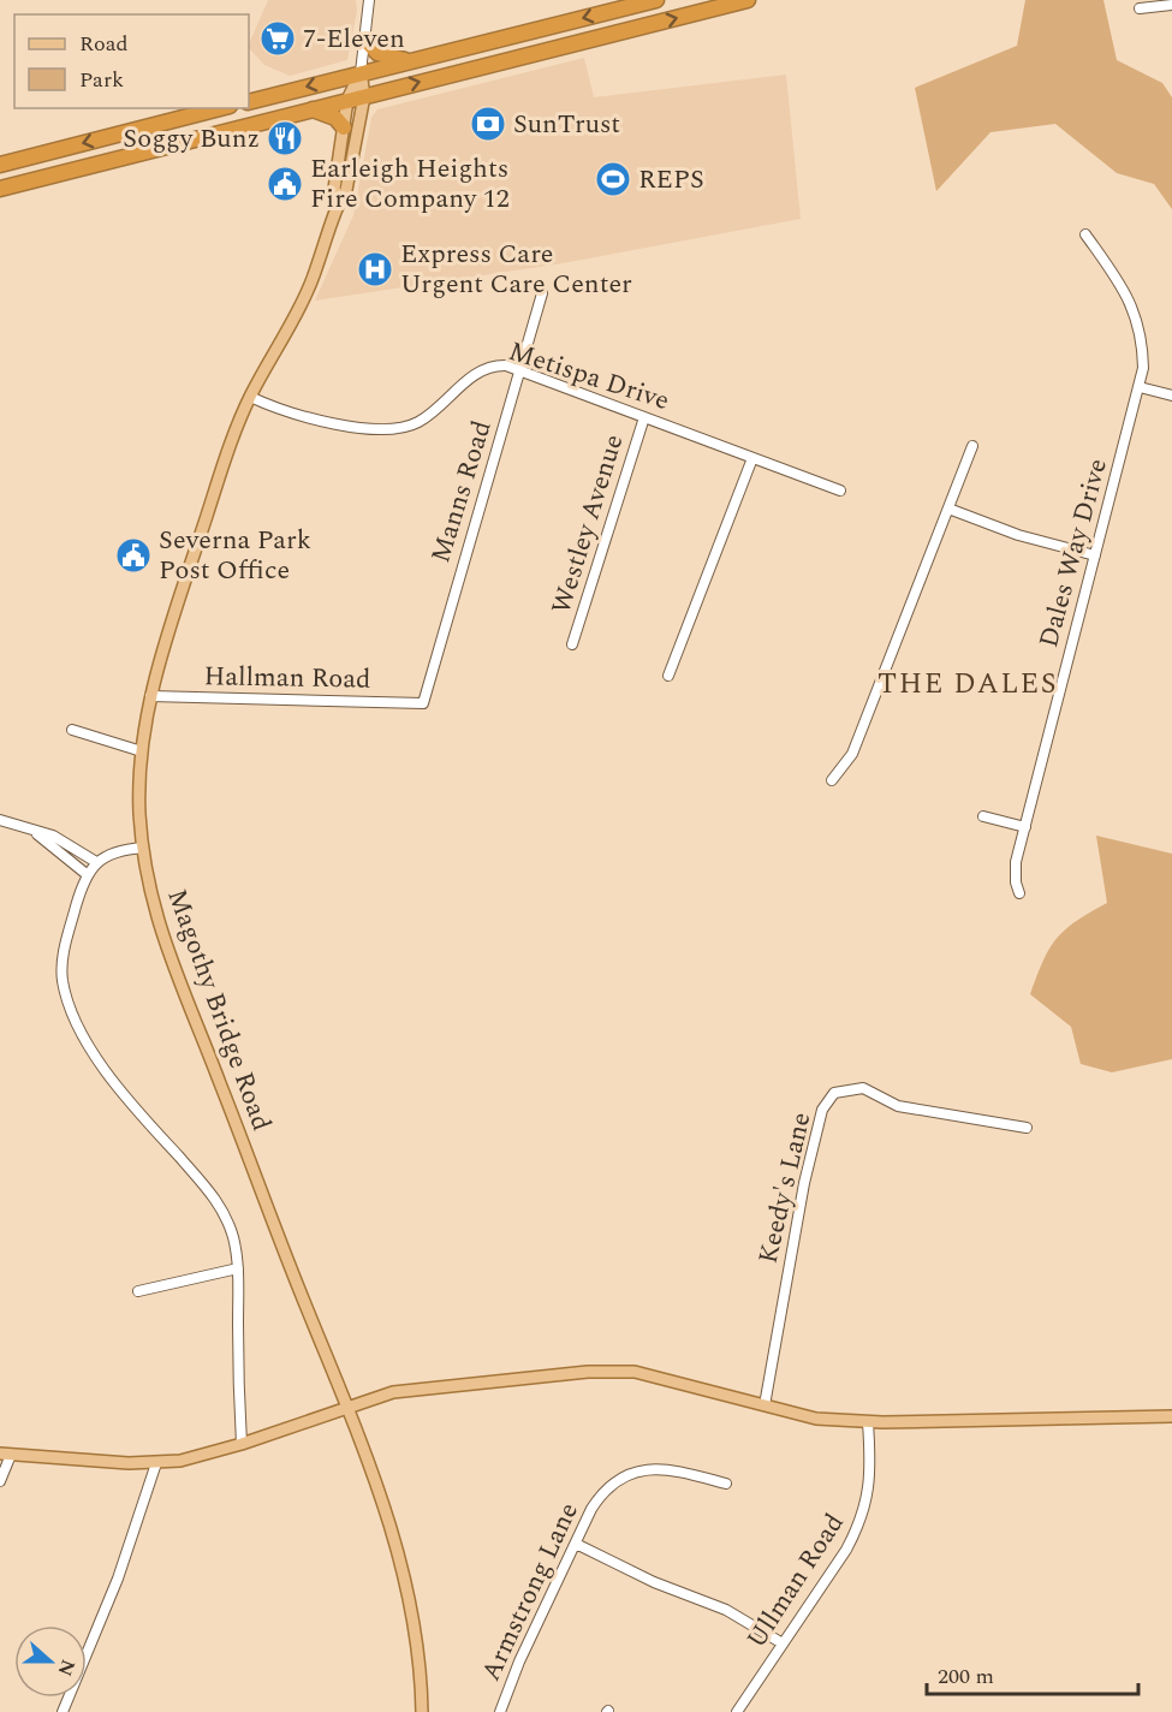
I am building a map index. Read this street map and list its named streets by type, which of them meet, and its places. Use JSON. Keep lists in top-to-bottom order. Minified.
{"streets":{"main road":["Magothy Bridge Road"],"street":["Metispa Drive","Manns Road","Westley Avenue","Dales Way Drive","Hallman Road","Keedy's Lane","Ullman Road","Armstrong Lane"]},"crossings":[["Metispa Drive","Manns Road"],["Metispa Drive","Westley Avenue"],["Metispa Drive","Magothy Bridge Road"],["Manns Road","Hallman Road"],["Hallman Road","Magothy Bridge Road"]],"districts":["THE DALES"],"places":{"supermarket":["7-Eleven"],"bank":["SunTrust"],"restaurant":["Soggy Bunz"],"sports":["REPS"],"public building":["Earleigh Heights Fire Company 12","Severna Park Post Office"],"hospital":["Express Care Urgent Care Center"]},"legend":["Road","Park"],"scale_bar":"200 m","north":"right"}
